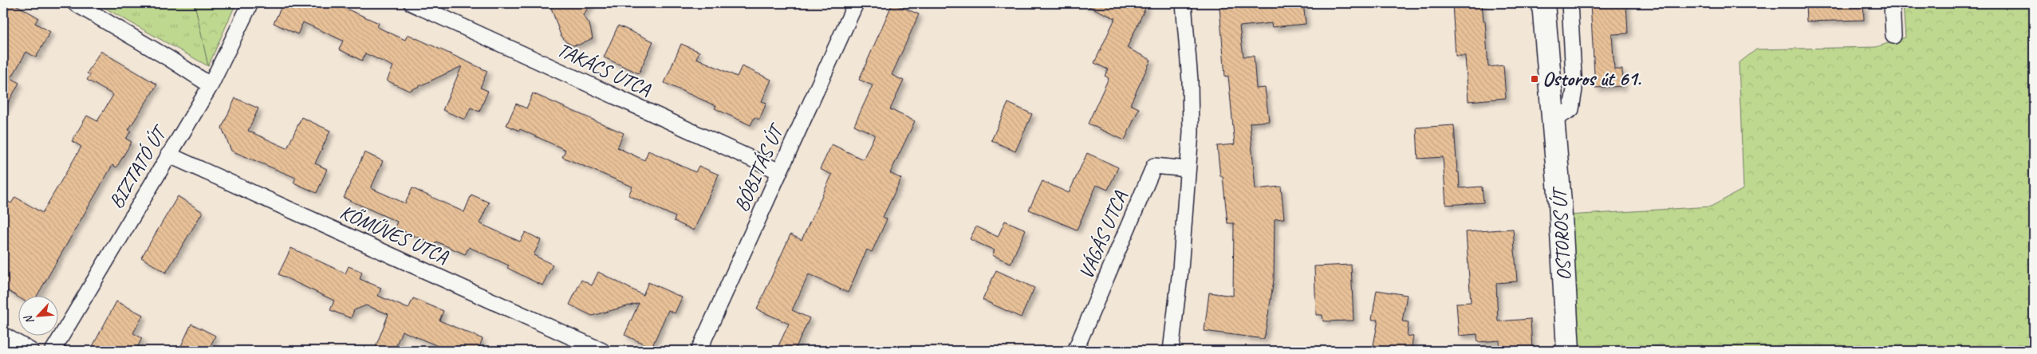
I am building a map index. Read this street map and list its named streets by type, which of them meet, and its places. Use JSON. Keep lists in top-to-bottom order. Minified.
{"streets":{"main road":["OSTOROS ÚT"],"street":["TAKÁCS UTCA","BIZTATÓ ÚT","BÓBITÁS ÚT","KŐMŰVES UTCA","VÁGÁS UTCA"]},"crossings":[["TAKÁCS UTCA","BÓBITÁS ÚT"],["BIZTATÓ ÚT","KŐMŰVES UTCA"]],"places":{"transit":["Ostoros út 61."]},"north":"bottom left"}
